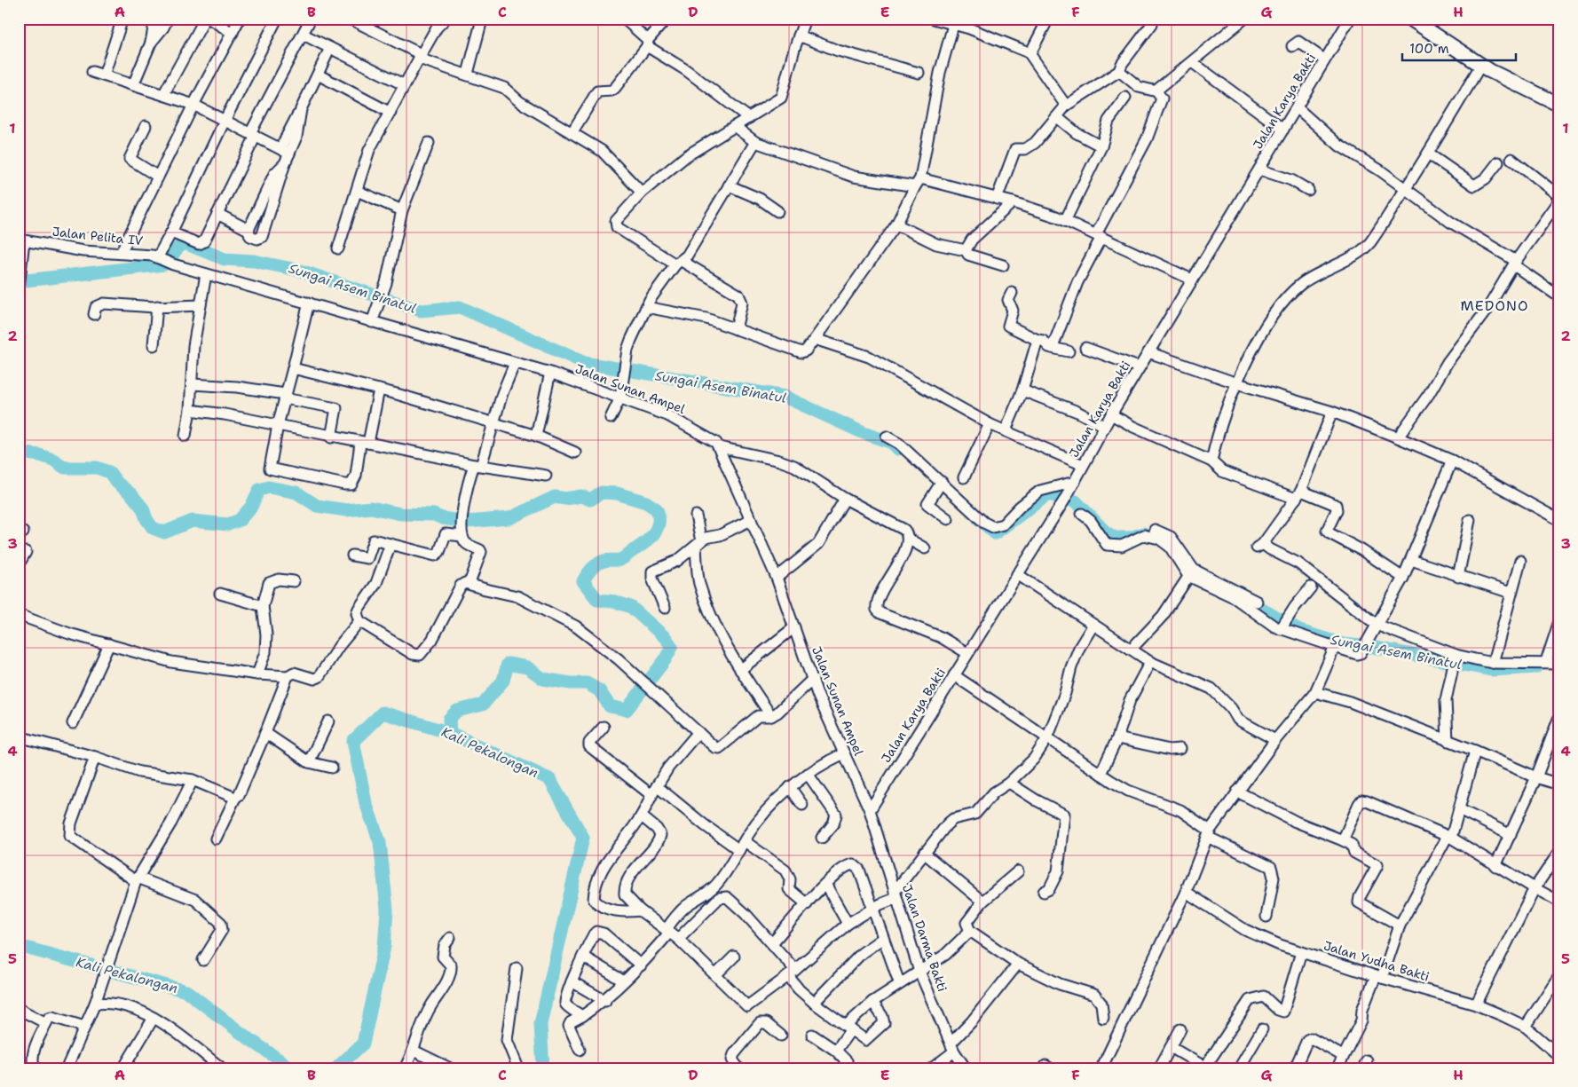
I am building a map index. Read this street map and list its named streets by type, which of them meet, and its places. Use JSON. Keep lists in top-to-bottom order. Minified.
{"streets":{"street":["Jalan Karya Bakti","Jalan Pelita IV","Jalan Sunan Ampel","Jalan Darma Bakti","Jalan Yudha Bakti"]},"crossings":[["Jalan Karya Bakti","Jalan Sunan Ampel"],["Jalan Karya Bakti","Jalan Darma Bakti"],["Jalan Pelita IV","Jalan Sunan Ampel"],["Jalan Sunan Ampel","Jalan Darma Bakti"]],"districts":["MEDONO"],"water":["Sungai Asem Binatul","Kali Pekalongan"],"scale_bar":"100 m","grid":{"columns":["A","B","C","D","E","F","G","H"],"rows":["1","2","3","4","5"]}}
